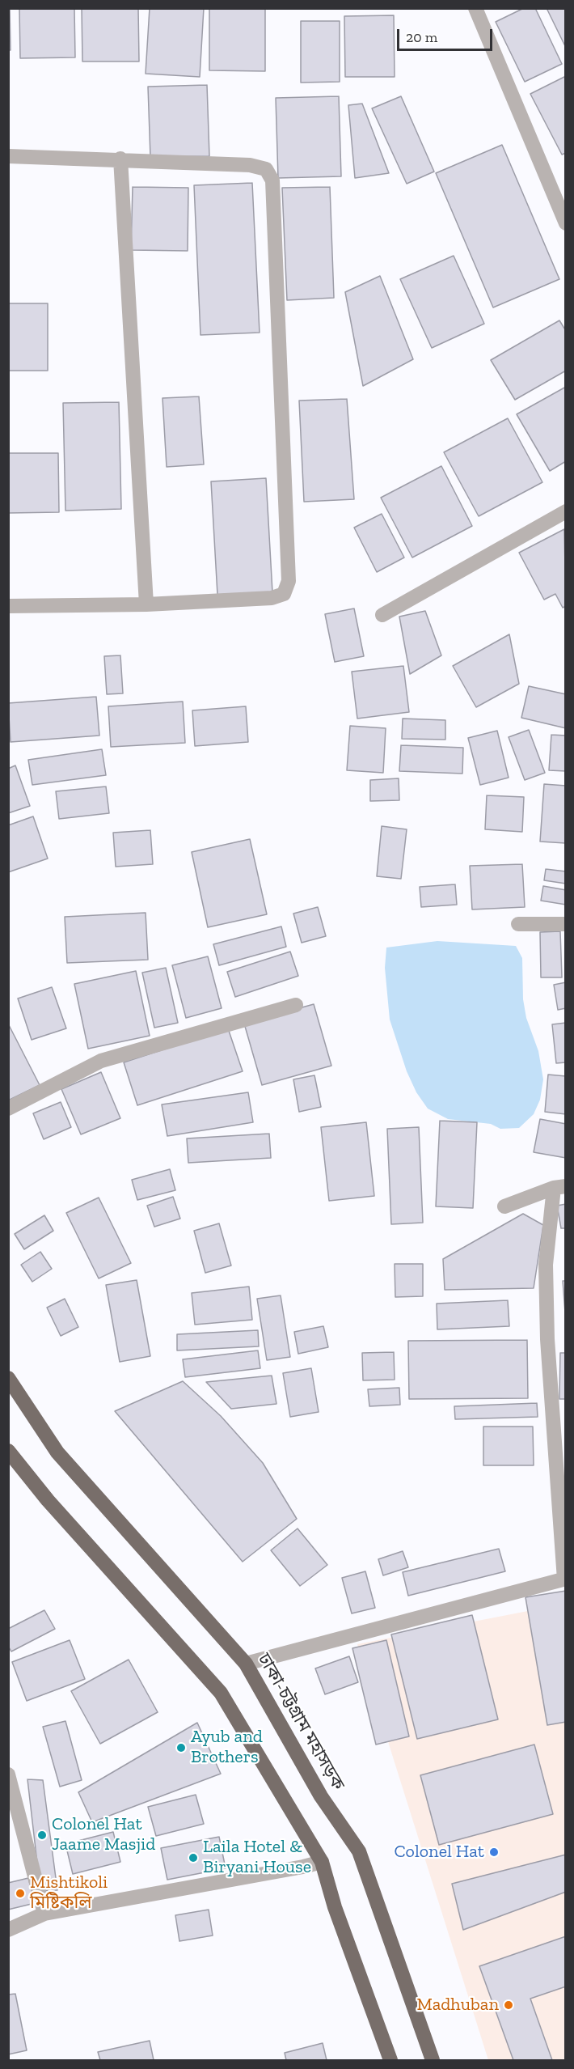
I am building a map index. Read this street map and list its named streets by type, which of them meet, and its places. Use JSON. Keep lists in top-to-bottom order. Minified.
{"streets":{"highway":["ঢাকা-চট্টগ্রাম মহাসড়ক"]},"places":["Ayub and Brothers","Colonel Hat Jaame Masjid","Colonel Hat","Laila Hotel & Biryani House","Mishtikoli মিষ্টিকলি","Madhuban"],"scale_bar":"20 m"}
